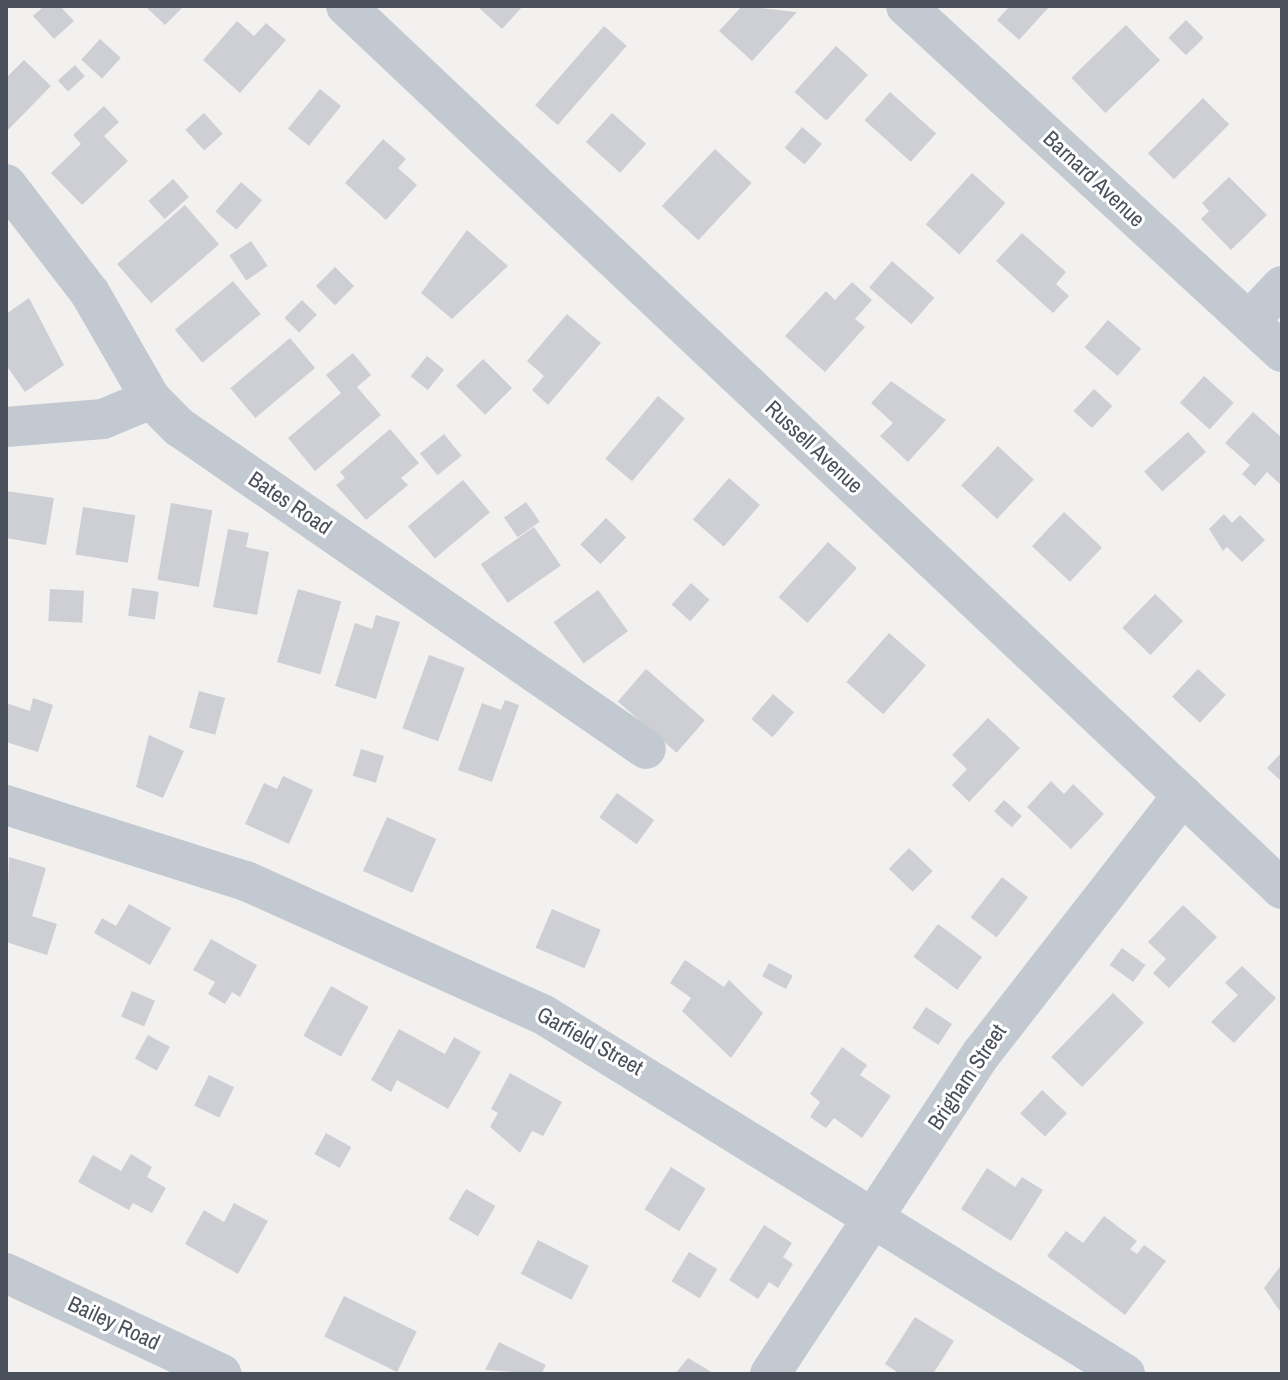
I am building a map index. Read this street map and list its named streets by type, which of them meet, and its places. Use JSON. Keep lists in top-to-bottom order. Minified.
{"streets":{"street":["Barnard Avenue","Russell Avenue","Bates Road","Garfield Street","Brigham Street","Bailey Road"]},"crossings":[["Russell Avenue","Brigham Street"],["Garfield Street","Brigham Street"]]}
